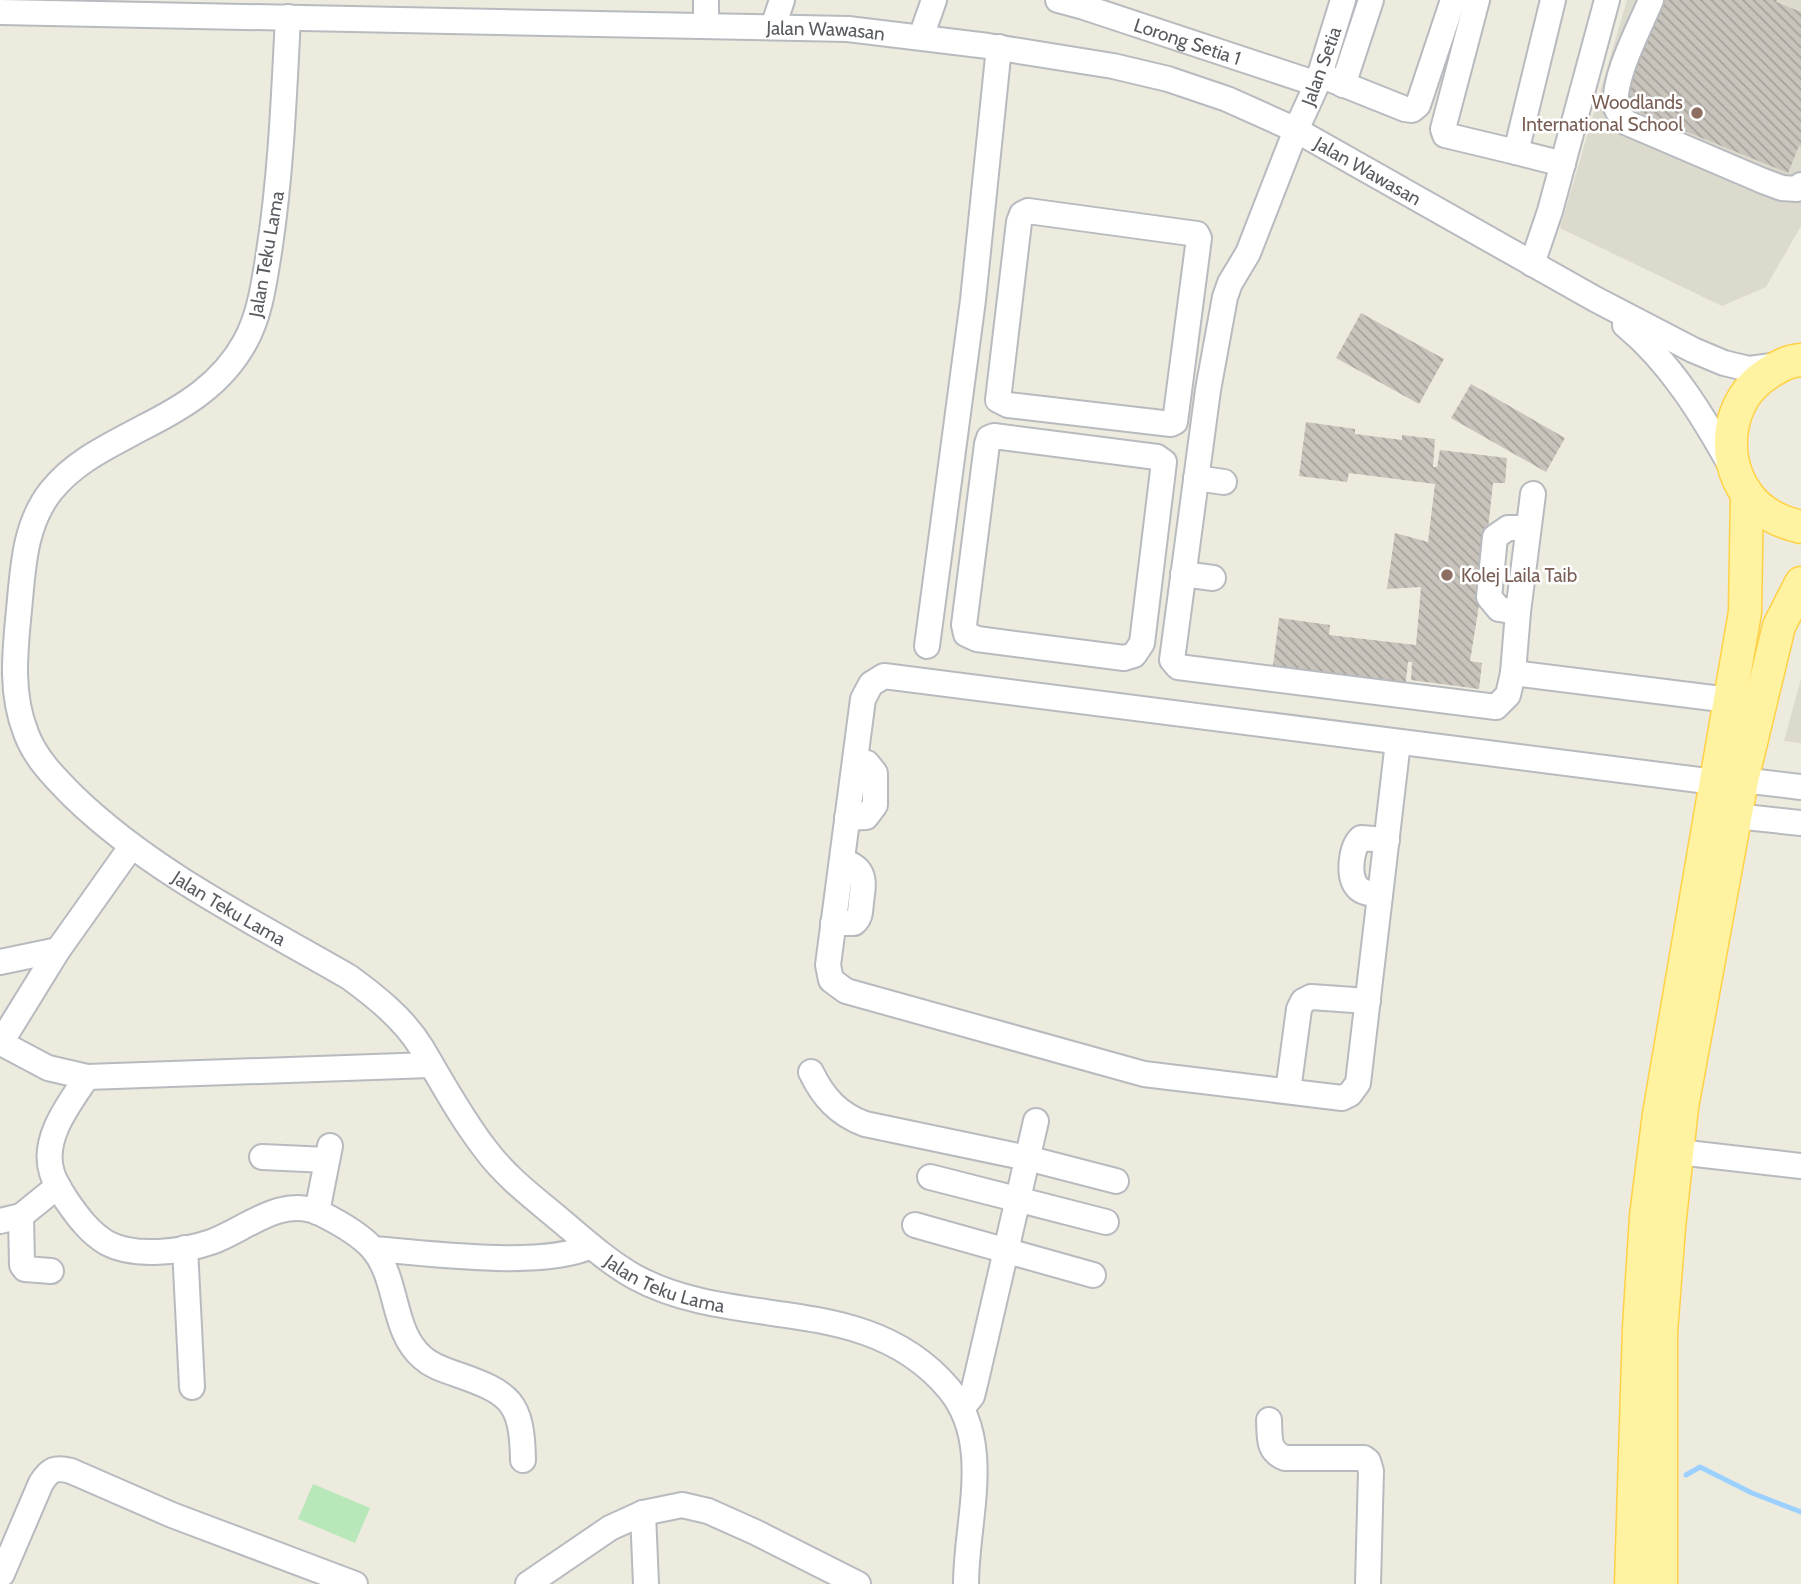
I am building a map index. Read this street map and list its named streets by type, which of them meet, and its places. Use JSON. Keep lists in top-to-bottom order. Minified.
{"streets":{"street":["Jalan Wawasan","Lorong Setia 1","Jalan Setia","Jalan Teku Lama"]},"crossings":[["Jalan Wawasan","Jalan Setia"],["Jalan Wawasan","Jalan Teku Lama"],["Lorong Setia 1","Jalan Setia"]],"places":["Woodlands International School","Kolej Laila Taib"]}
